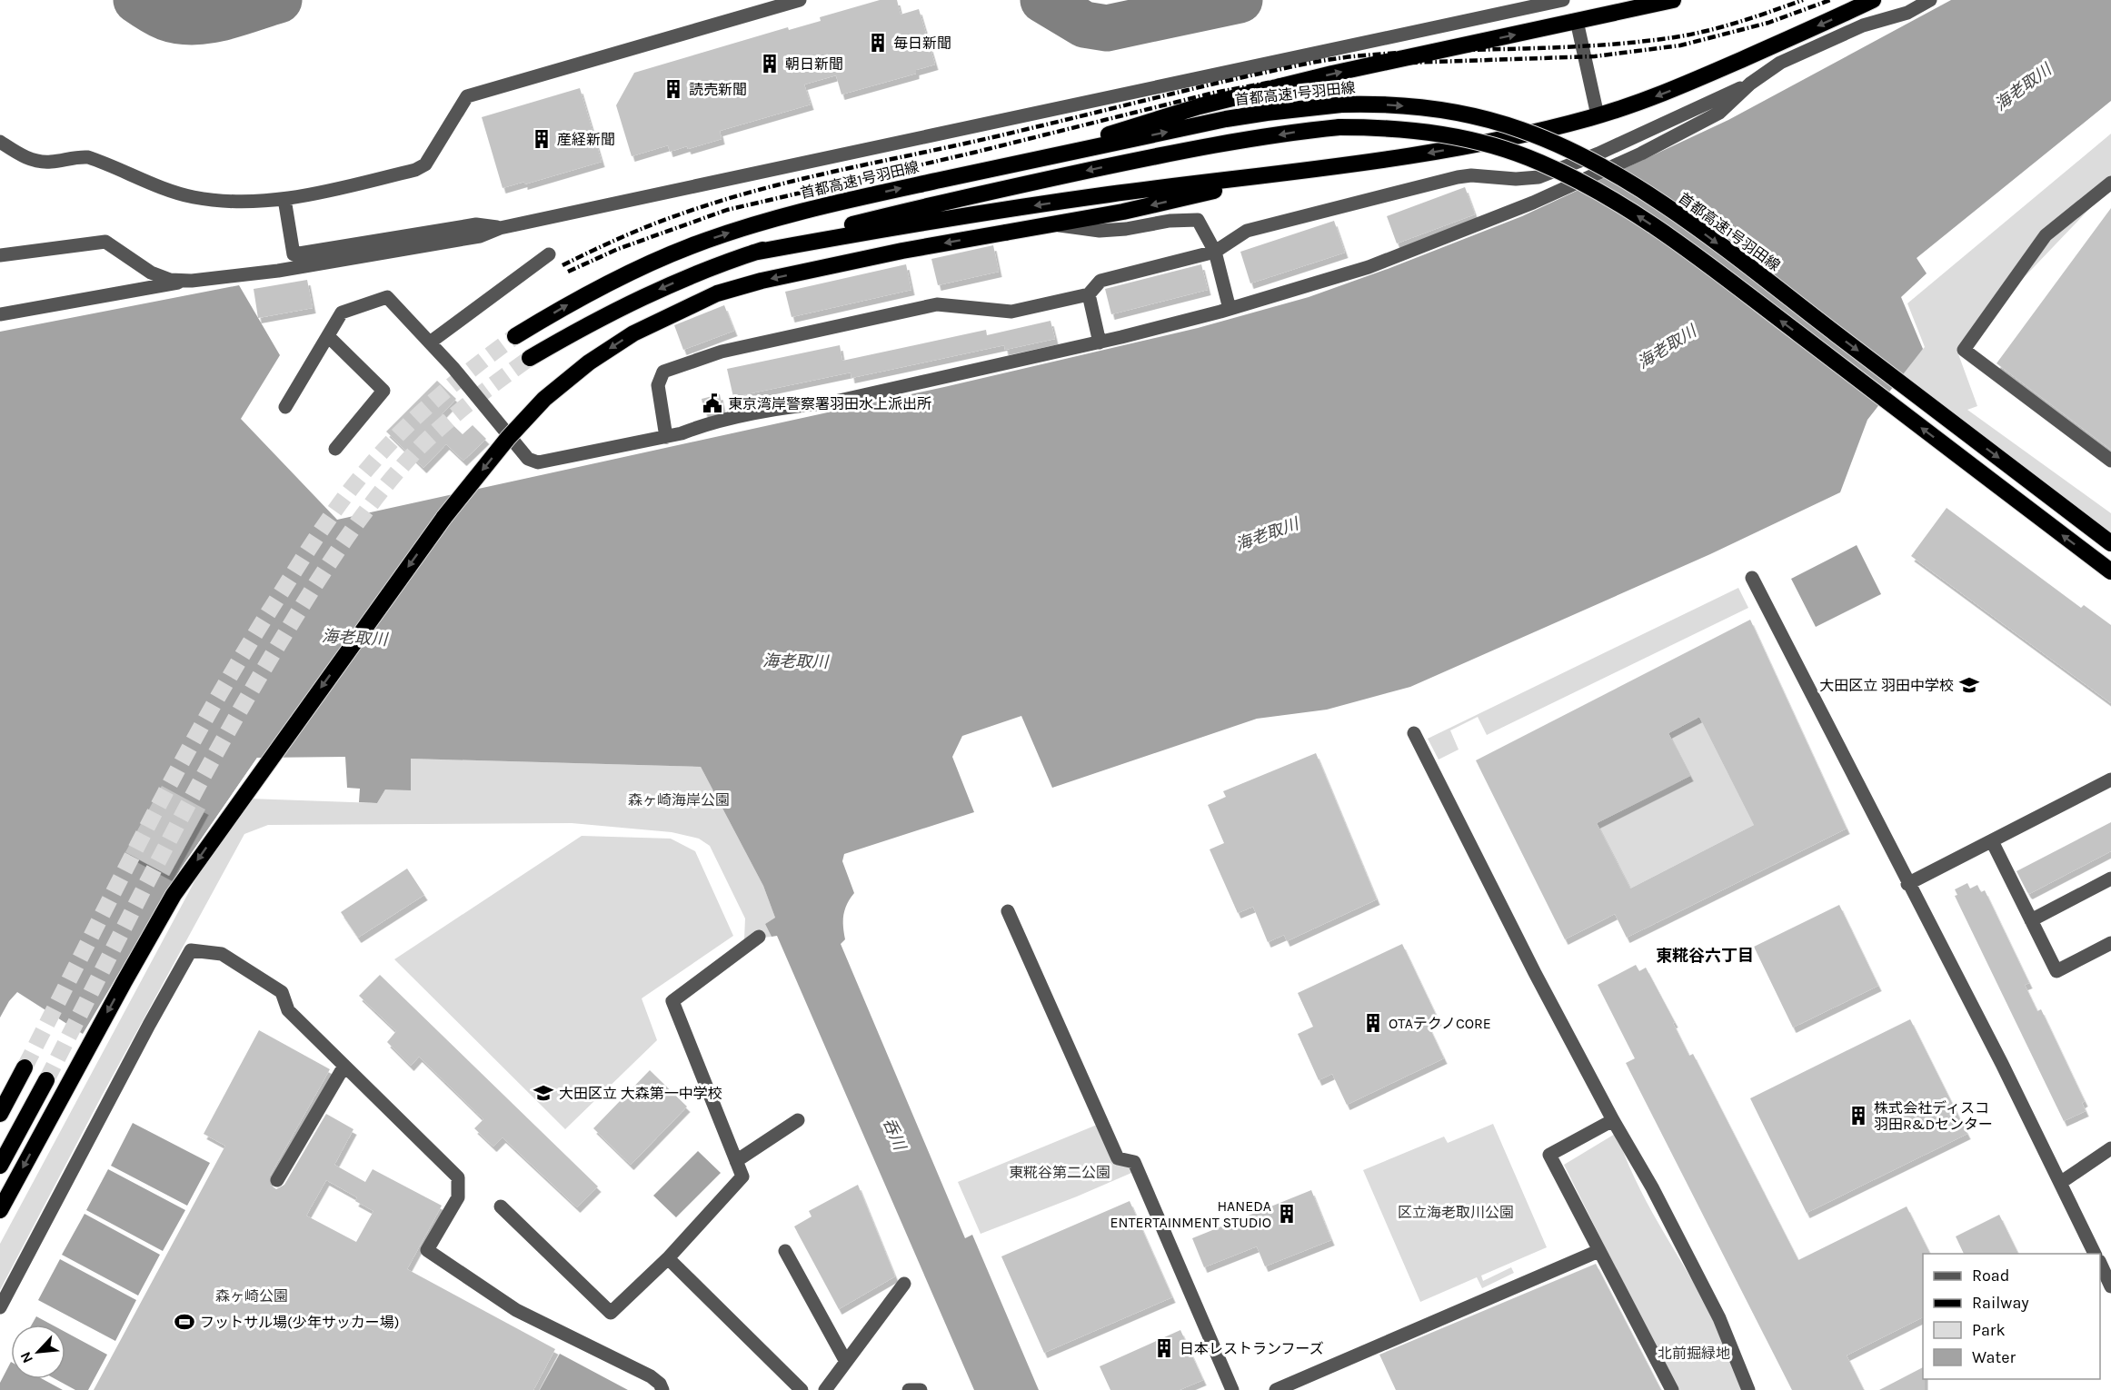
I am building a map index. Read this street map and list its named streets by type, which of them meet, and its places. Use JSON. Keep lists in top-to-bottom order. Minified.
{"streets":{"highway":["首都高速1号羽田線"]},"districts":["東糀谷六丁目"],"water":["海老取川","呑川"],"parks":["森ヶ崎海岸公園","東糀谷第二公園","区立海老取川公園","森ヶ崎公園","北前掘緑地"],"places":{"building":["毎日新聞","朝日新聞","読売新聞","産経新聞","OTAテクノCORE","株式会社ディスコ 羽田R&Dセンター","HANEDA ENTERTAINMENT STUDIO","日本レストランフーズ"],"public building":["東京湾岸警察署羽田水上派出所"],"school or university":["大田区立 羽田中学校","大田区立 大森第一中学校"],"sports":["フットサル場(少年サッカー場)"]},"legend":["Road","Railway","Park","Water"],"north":"bottom left"}
